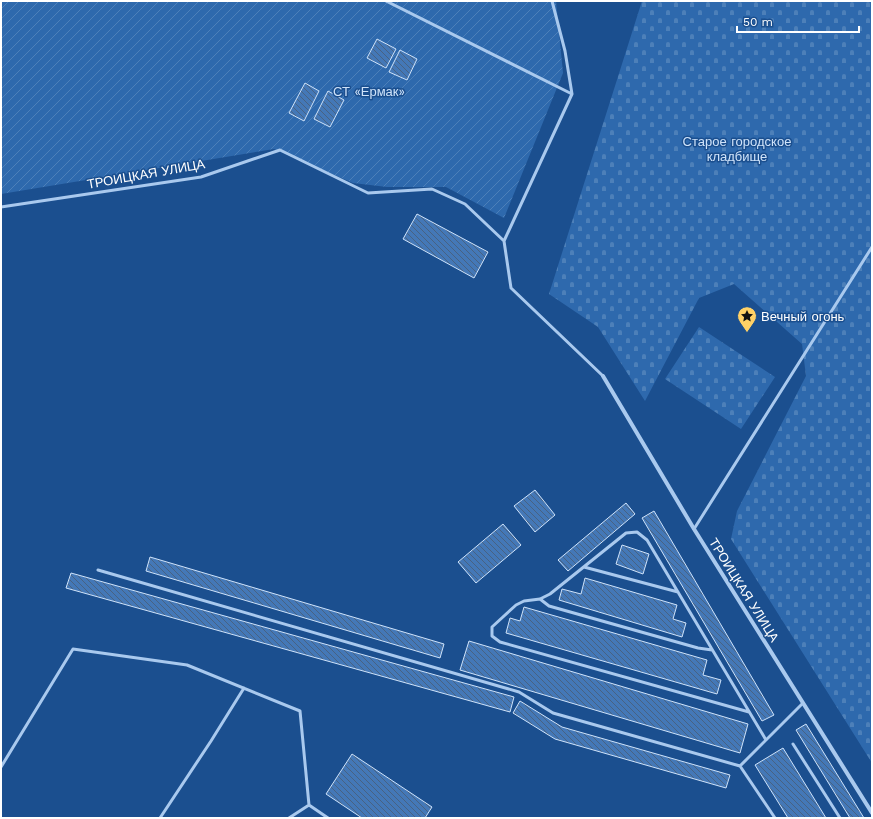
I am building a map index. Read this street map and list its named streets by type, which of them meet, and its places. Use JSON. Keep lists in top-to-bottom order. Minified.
{"streets":{"street":["ТРОИЦКАЯ УЛИЦА"]},"parks":["СТ «Ермак»","Старое городское кладбище"],"places":{"place":["Вечный огонь"]},"scale_bar":"50 m"}
